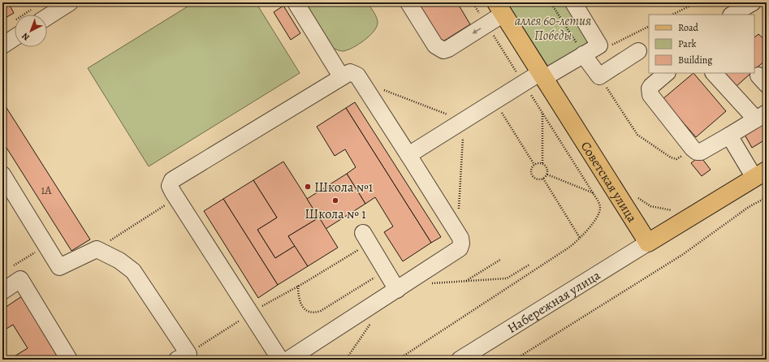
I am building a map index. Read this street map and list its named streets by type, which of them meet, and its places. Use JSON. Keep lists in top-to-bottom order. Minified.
{"streets":{"main road":["Советская улица"],"street":["Набережная улица"]},"crossings":[["Советская улица","Набережная улица"]],"parks":["аллея 60-летия Победы"],"places":["Школа №1","Школа № 1"],"house_numbers":["1А"],"legend":["Road","Park","Building"],"north":"bottom left"}
